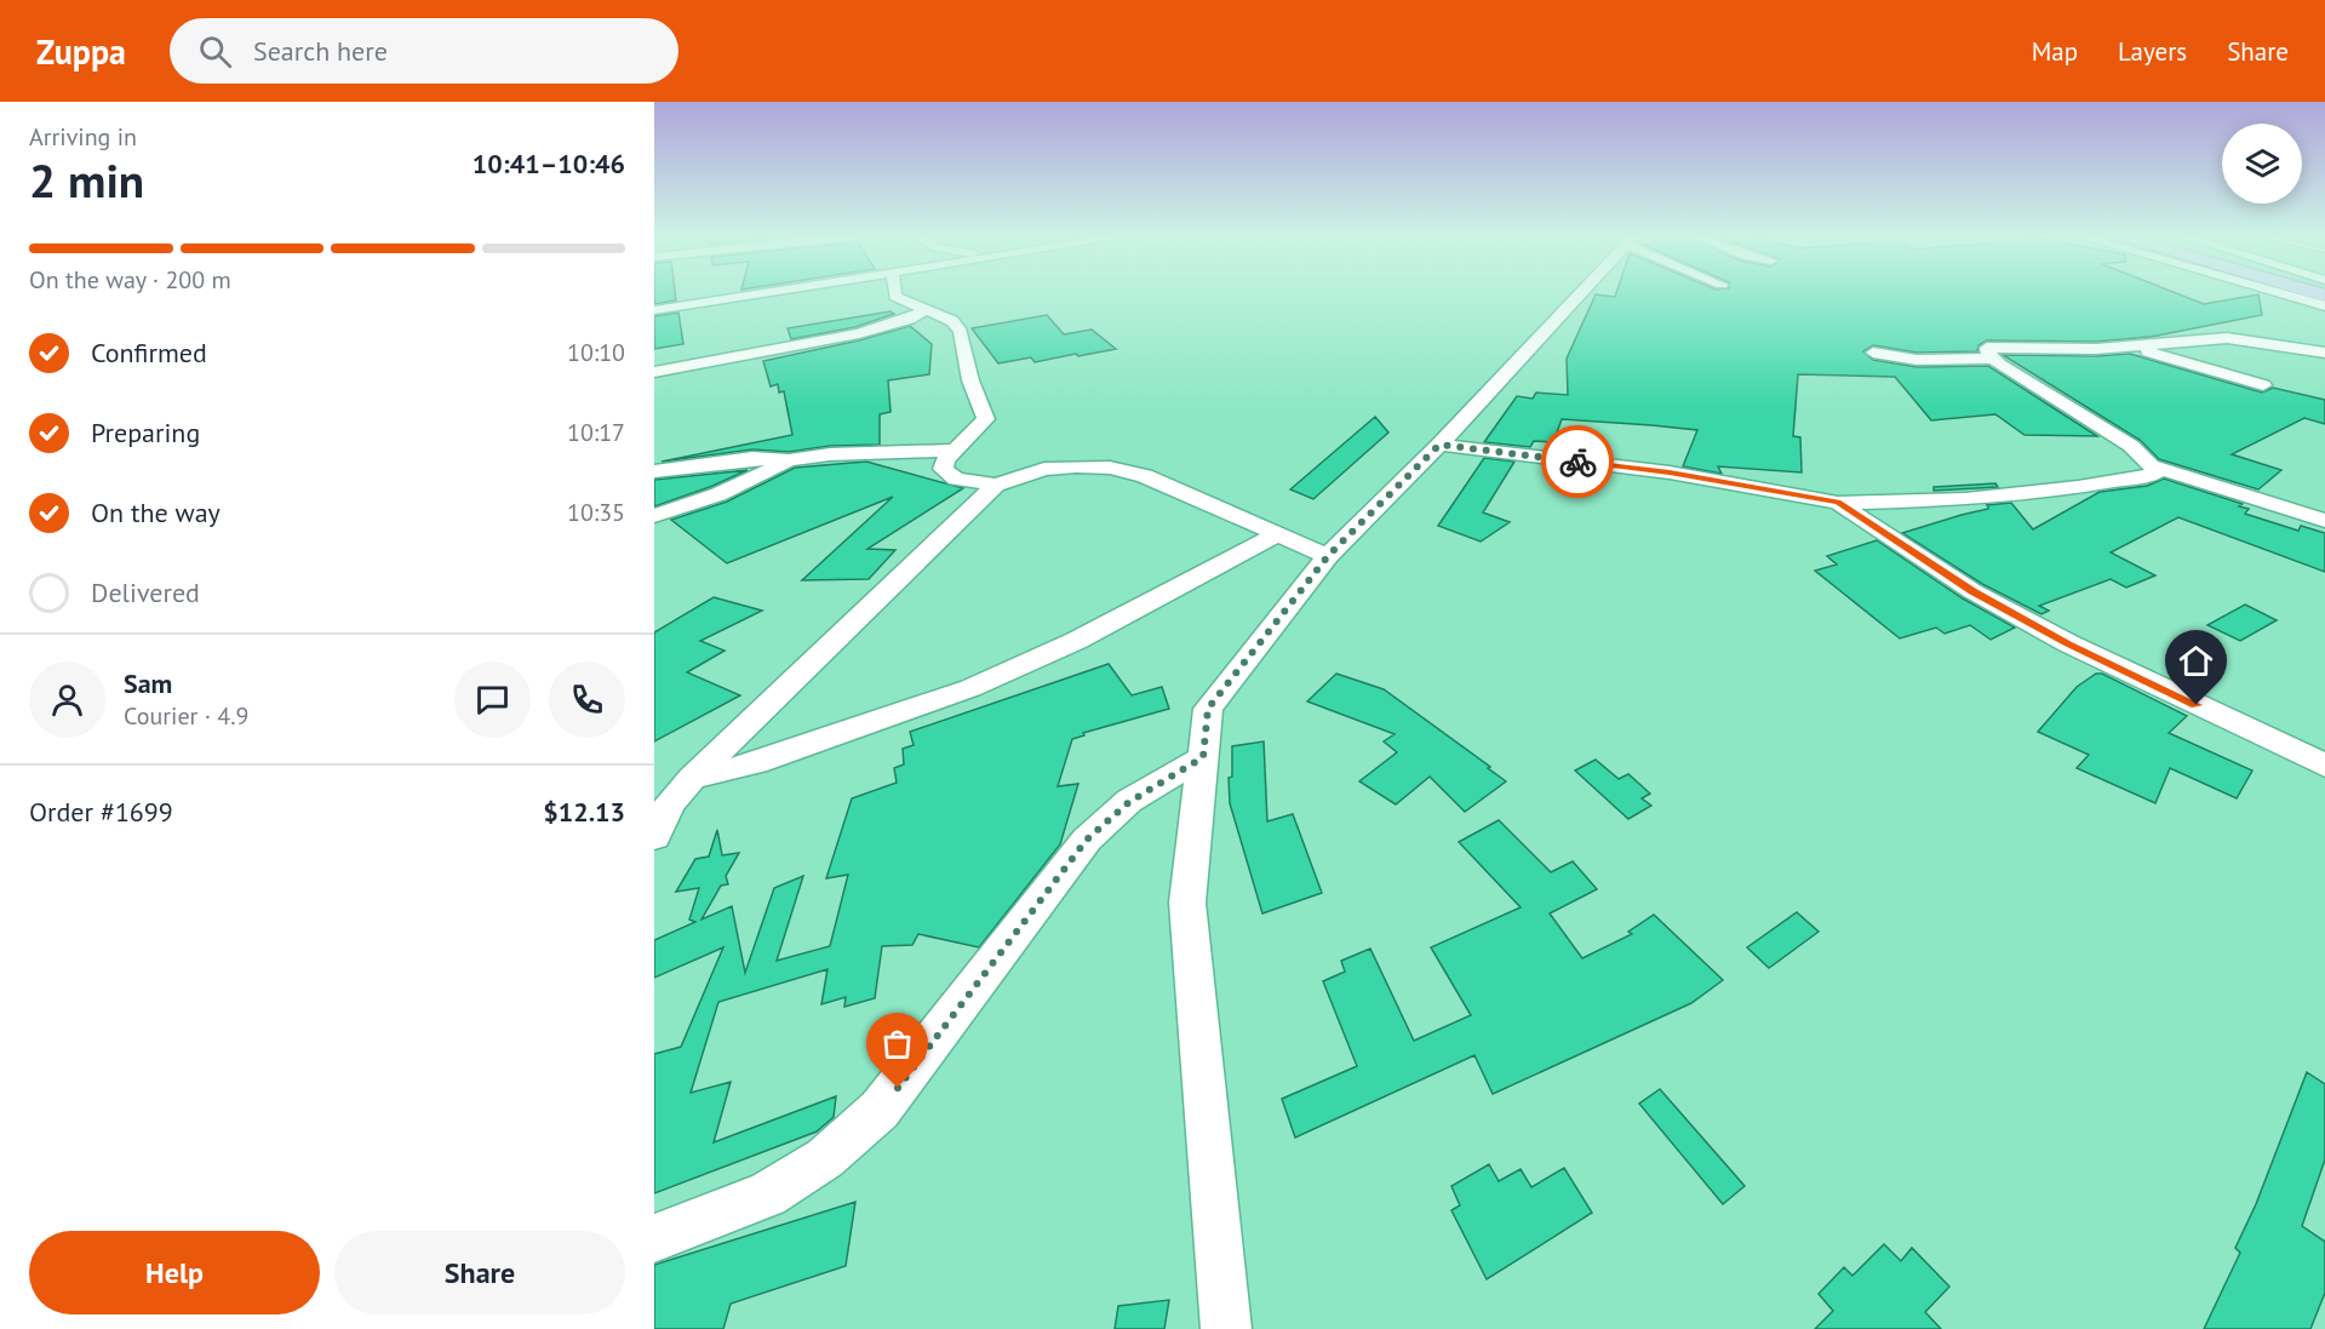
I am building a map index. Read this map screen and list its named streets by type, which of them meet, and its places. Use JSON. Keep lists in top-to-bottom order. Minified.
{"page":{"header":"Zuppa","search":"Search here","nav":["Map","Layers","Share"],"heading":["2 min","Arriving in","10:41–10:46"],"panel":["Sam","Courier · 4.9","Order #1699","$12.13"],"bar":"On the way · 200 m","list":[["Confirmed","10:10"],["Preparing","10:17"],["On the way","10:35"],"Delivered"],"buttons":["Help","Share"]}}
